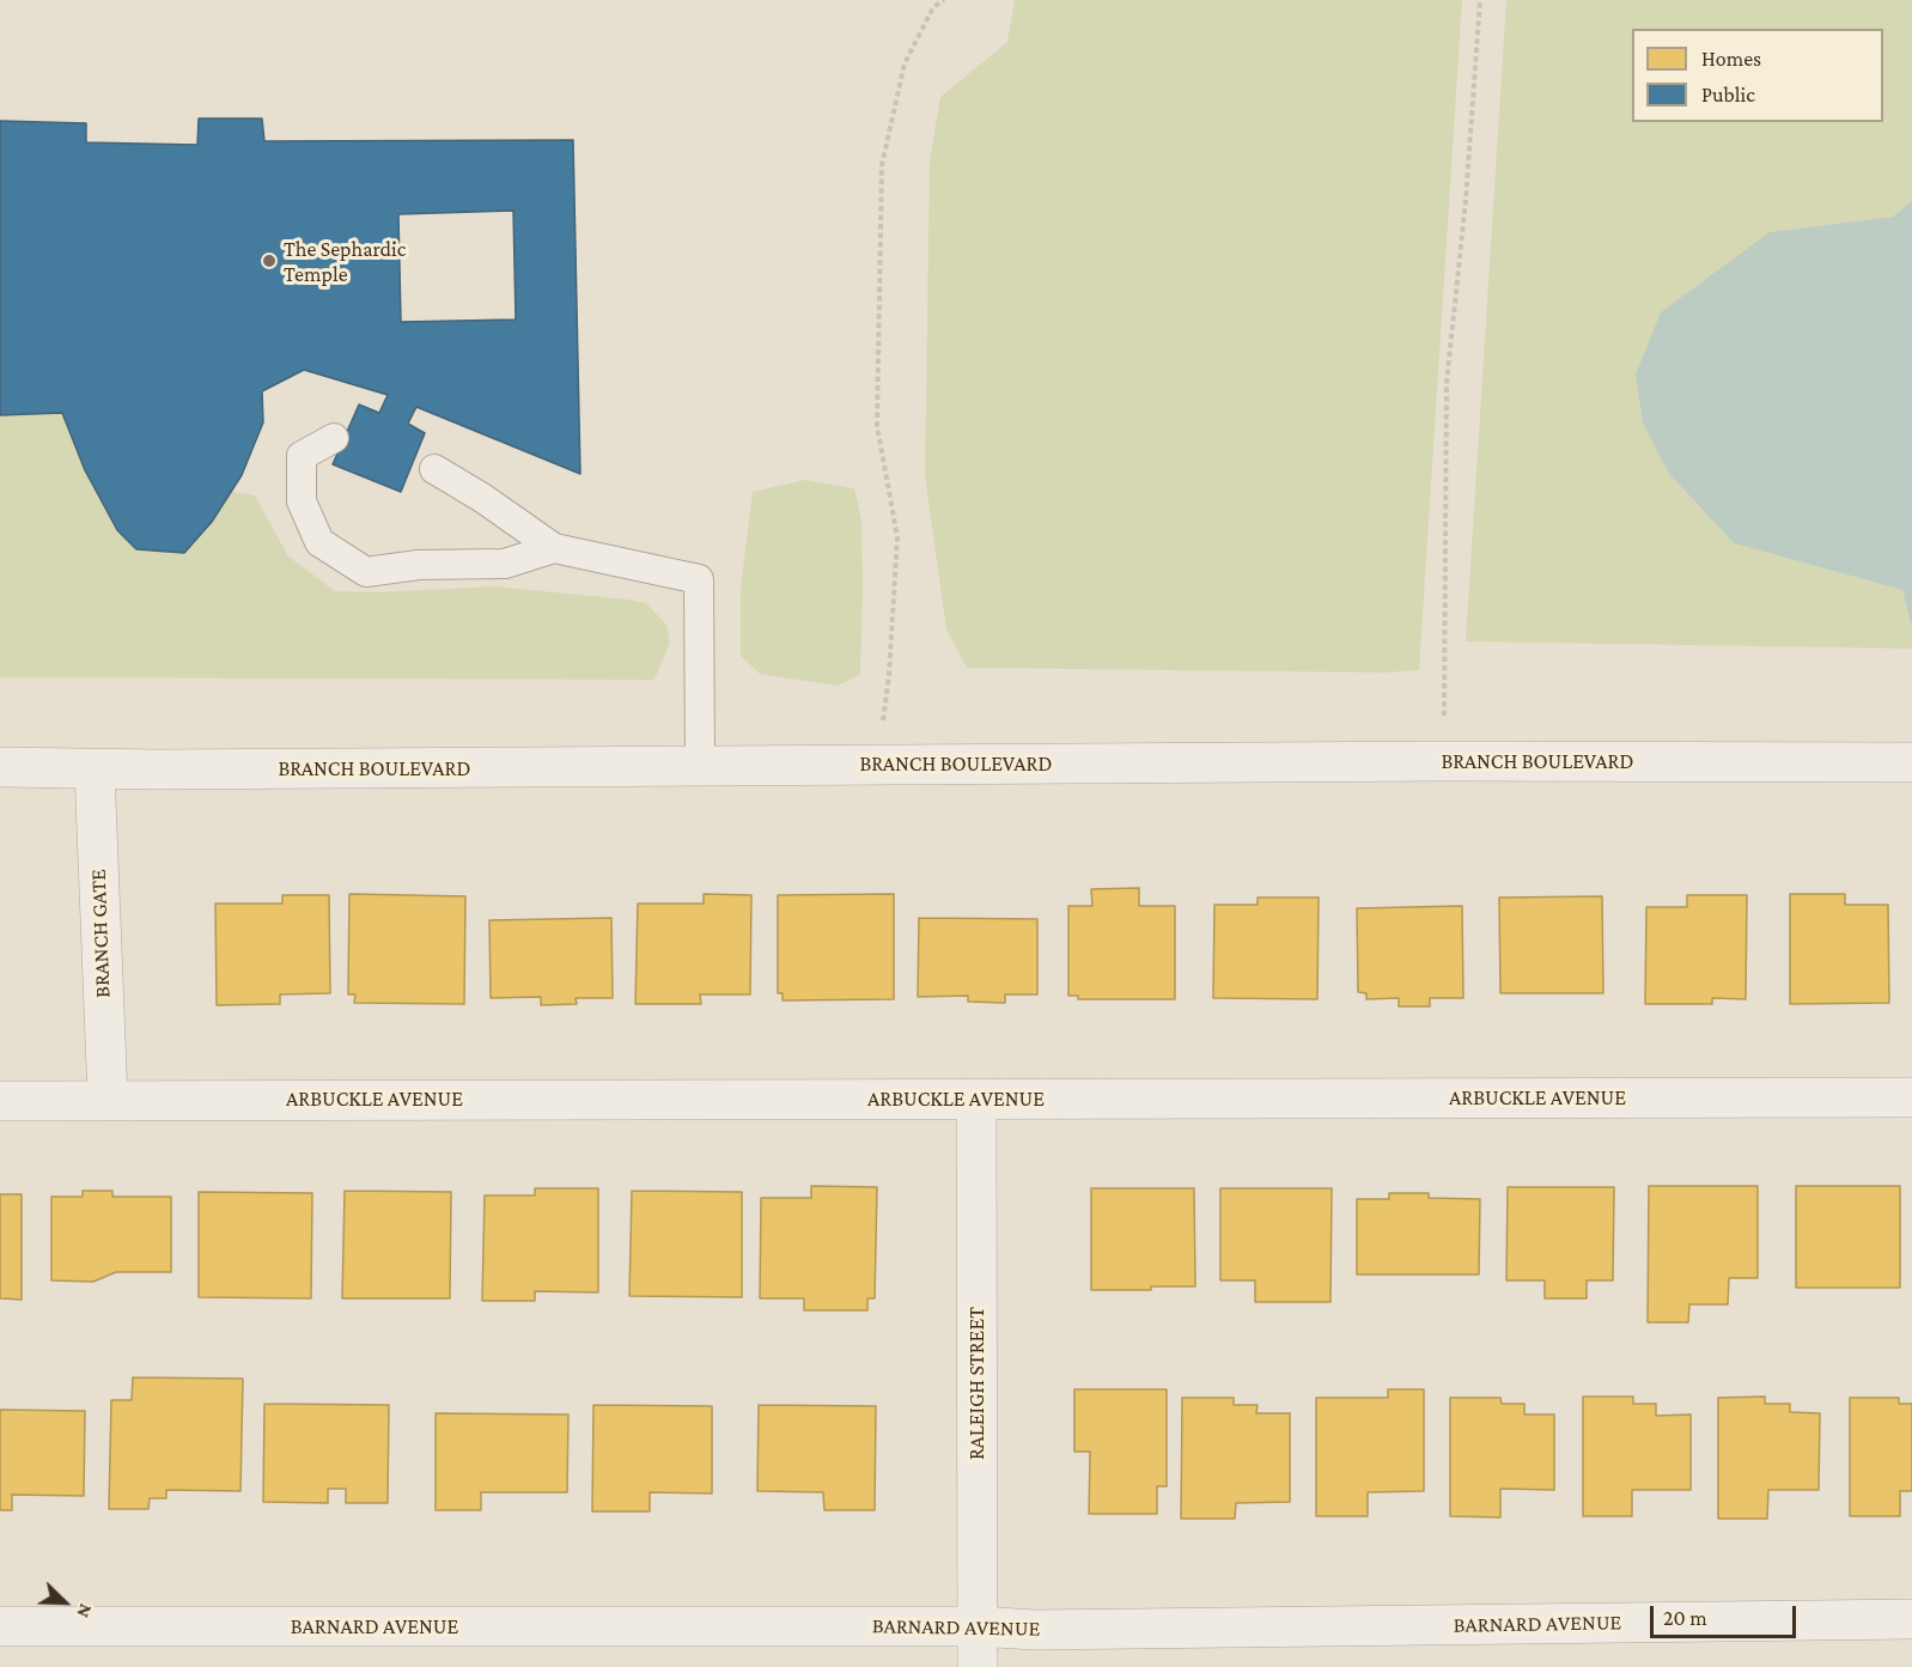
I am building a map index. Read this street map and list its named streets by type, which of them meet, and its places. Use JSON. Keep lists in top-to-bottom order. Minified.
{"streets":{"street":["BRANCH BOULEVARD","BRANCH GATE","ARBUCKLE AVENUE","RALEIGH STREET","BARNARD AVENUE"]},"crossings":[["BRANCH BOULEVARD","BRANCH GATE"],["BRANCH GATE","ARBUCKLE AVENUE"],["ARBUCKLE AVENUE","RALEIGH STREET"],["RALEIGH STREET","BARNARD AVENUE"]],"places":["The Sephardic Temple"],"legend":["Homes","Public"],"scale_bar":"20 m","north":"bottom right"}
